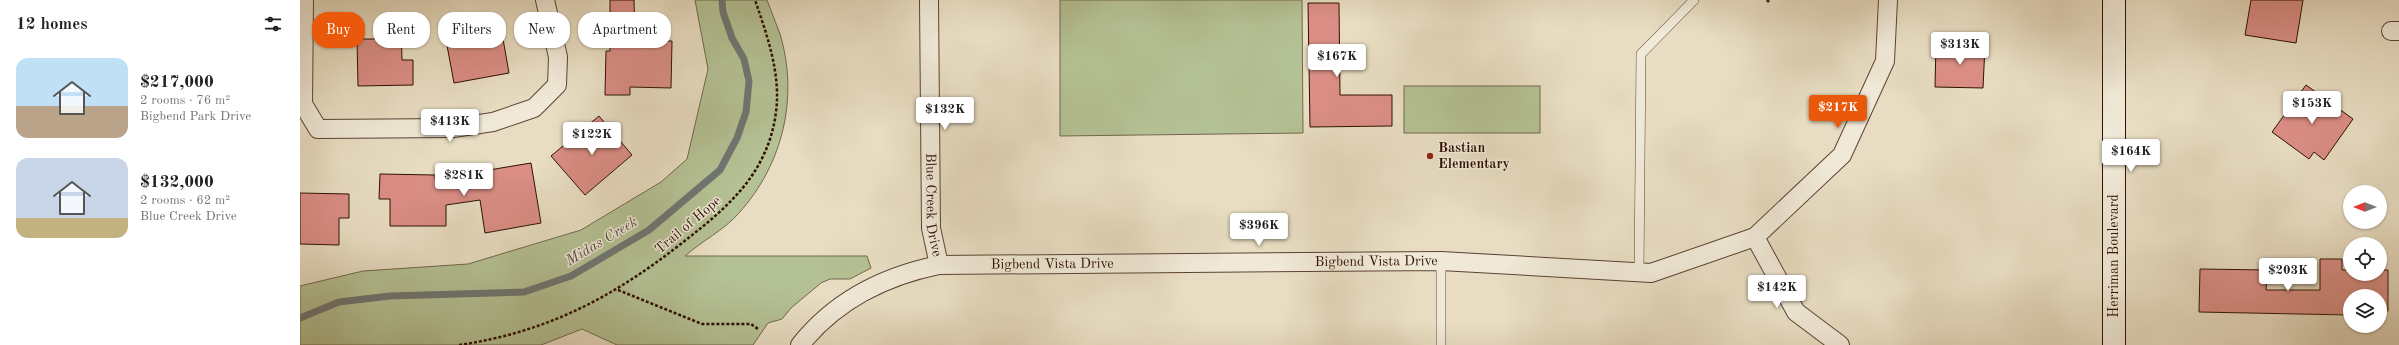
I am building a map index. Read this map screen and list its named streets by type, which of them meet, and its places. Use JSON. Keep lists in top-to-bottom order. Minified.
{"streets":{"main road":["Herriman Boulevard"],"street":["Blue Creek Drive","Bigbend Vista Drive"],"path":["Trail of Hope"]},"crossings":[["Blue Creek Drive","Bigbend Vista Drive"]],"water":["Midas Creek"],"places":["Bastian Elementary"],"north":"left","page":{"heading":"12 homes","chip":["Buy","Rent","Filters","New","Apartment"],"price":["$313K","$167K","$153K","$217K","$132K","$413K","$122K","$164K","$281K","$396K","$203K","$142K"],"list":[{"name":"$217,000","note":"2 rooms · 76 m² · Bigbend Park Drive"},{"name":"$132,000","note":"2 rooms · 62 m² · Blue Creek Drive"}]}}
